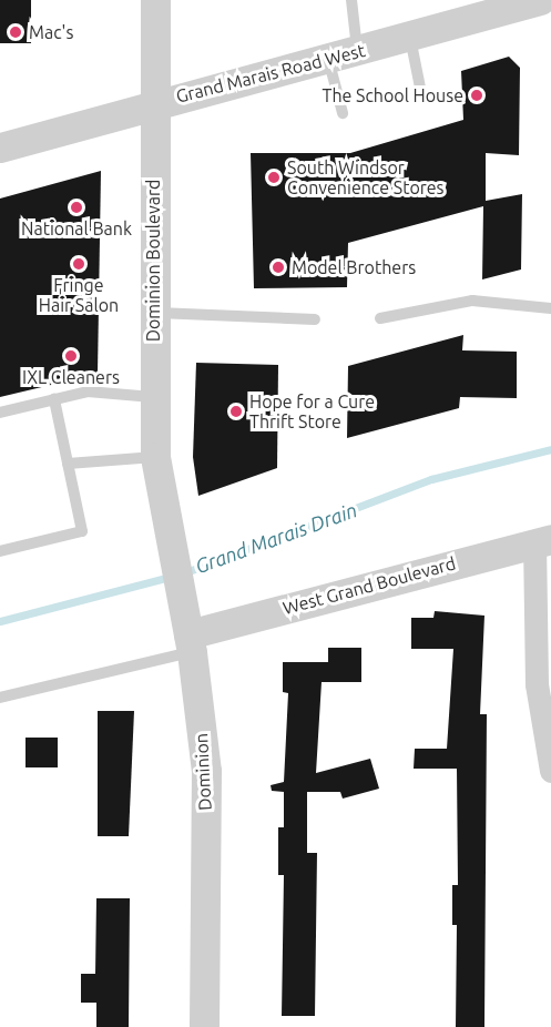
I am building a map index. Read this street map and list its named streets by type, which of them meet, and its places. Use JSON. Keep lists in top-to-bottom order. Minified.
{"streets":{"street":["Grand Marais Road West","Dominion Boulevard","West Grand Boulevard","Dominion"]},"crossings":[["Grand Marais Road West","Dominion Boulevard"],["Dominion Boulevard","Dominion"],["West Grand Boulevard","Dominion"]],"water":["Grand Marais Drain"],"places":["Mac's","The School House","South Windsor Convenience Stores","National Bank","Fringe Hair Salon","Model Brothers","IXL Cleaners","Hope for a Cure Thrift Store"]}
